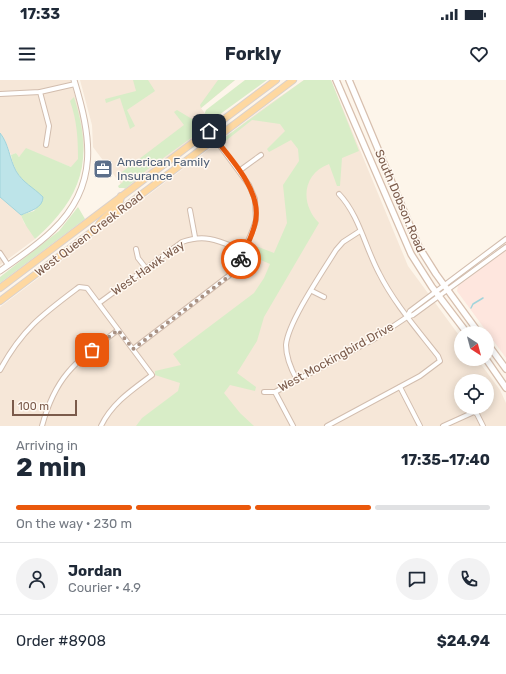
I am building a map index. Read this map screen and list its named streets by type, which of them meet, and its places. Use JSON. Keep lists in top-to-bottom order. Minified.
{"streets":{"main road":["South Dobson Road","West Queen Creek Road"],"street":["West Hawk Way","West Mockingbird Drive"]},"crossings":[["South Dobson Road","West Mockingbird Drive"]],"places":{"office":["American Family Insurance"]},"scale_bar":"100 m","north":"bottom right","page":{"status":"17:33","header":"Forkly","scale":"100 m","heading":["2 min","Arriving in","17:35–17:40"],"panel":["Jordan","Courier · 4.9","Order #8908","$24.94"],"bar":"On the way · 230 m"}}
